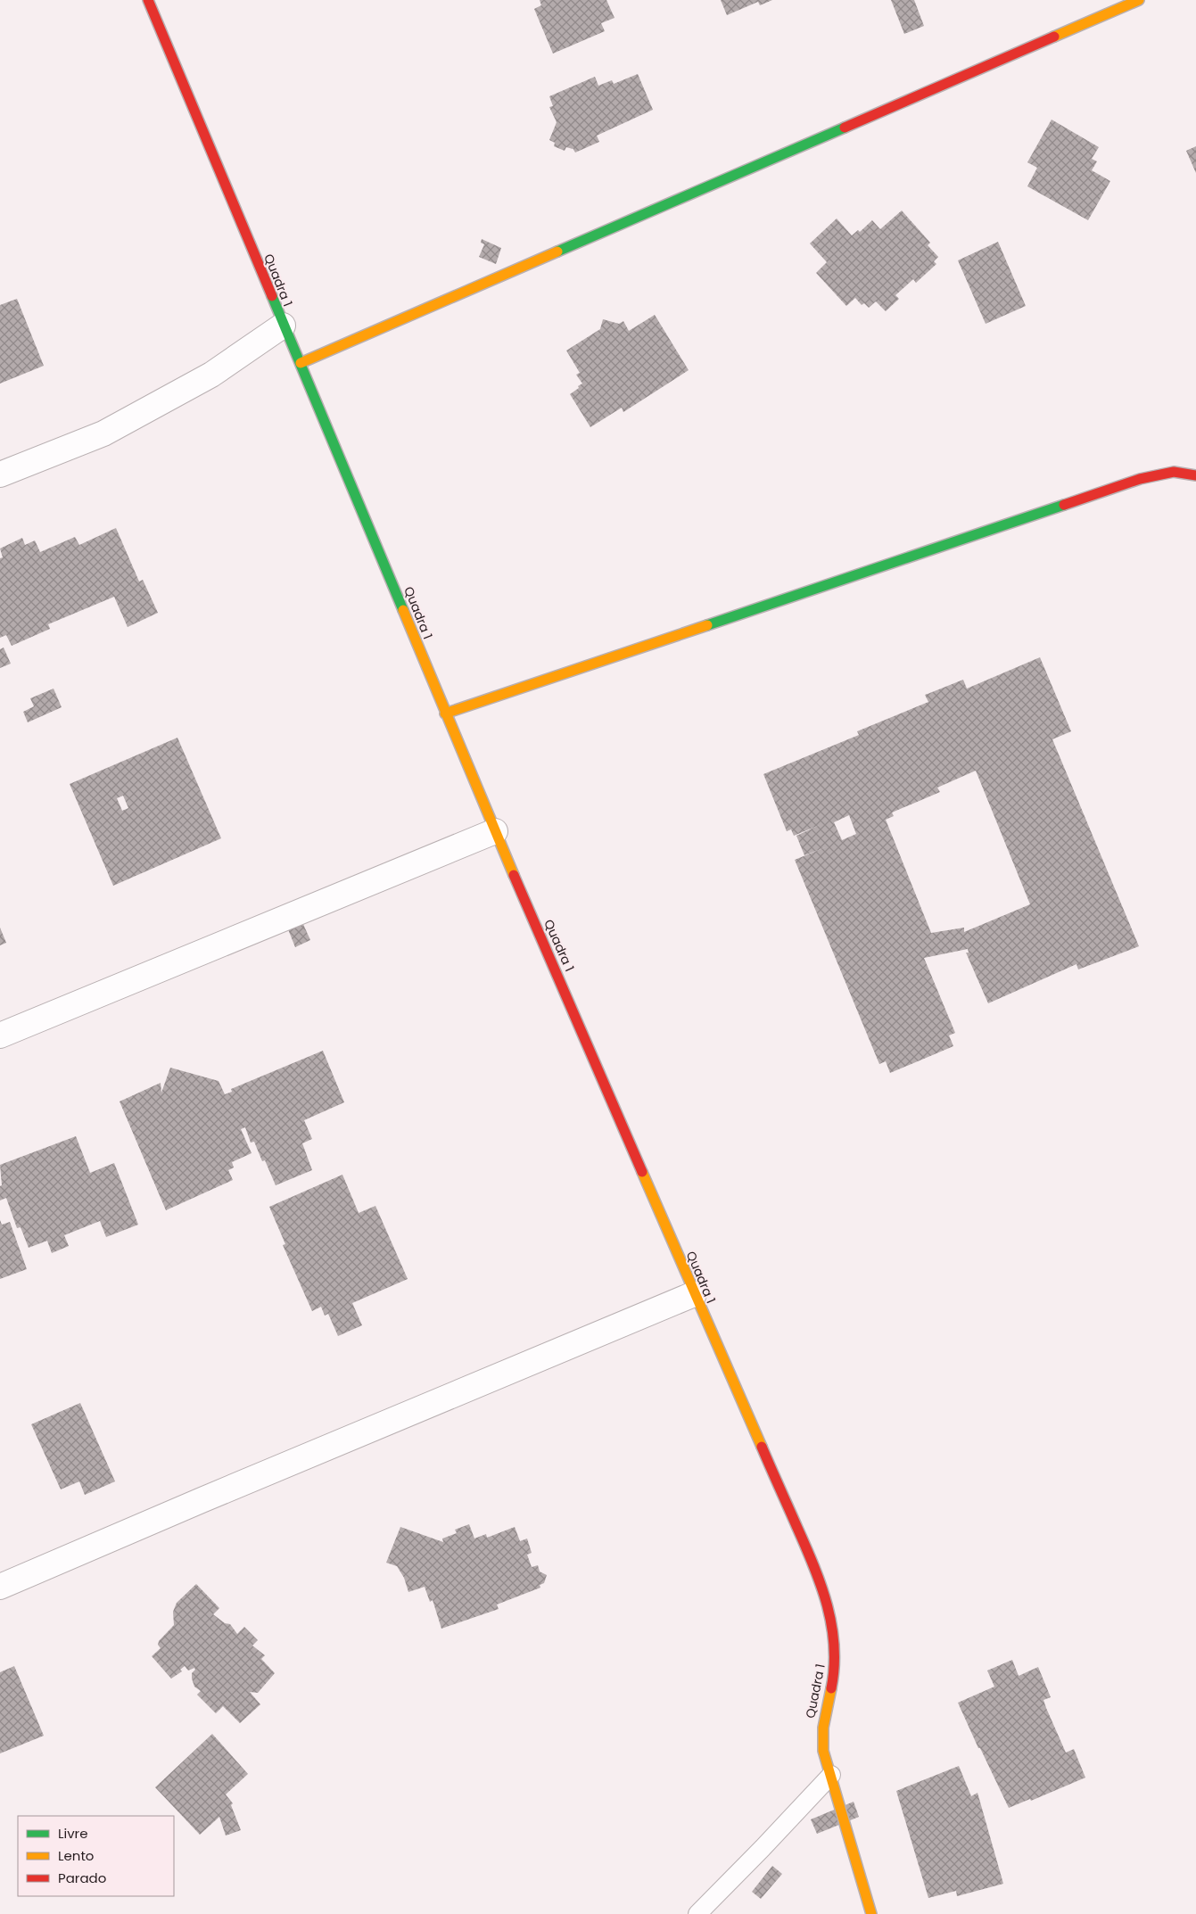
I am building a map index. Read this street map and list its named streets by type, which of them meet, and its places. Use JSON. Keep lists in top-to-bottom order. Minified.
{"streets":{"street":["Quadra 1"]},"legend":["Livre","Lento","Parado"]}
